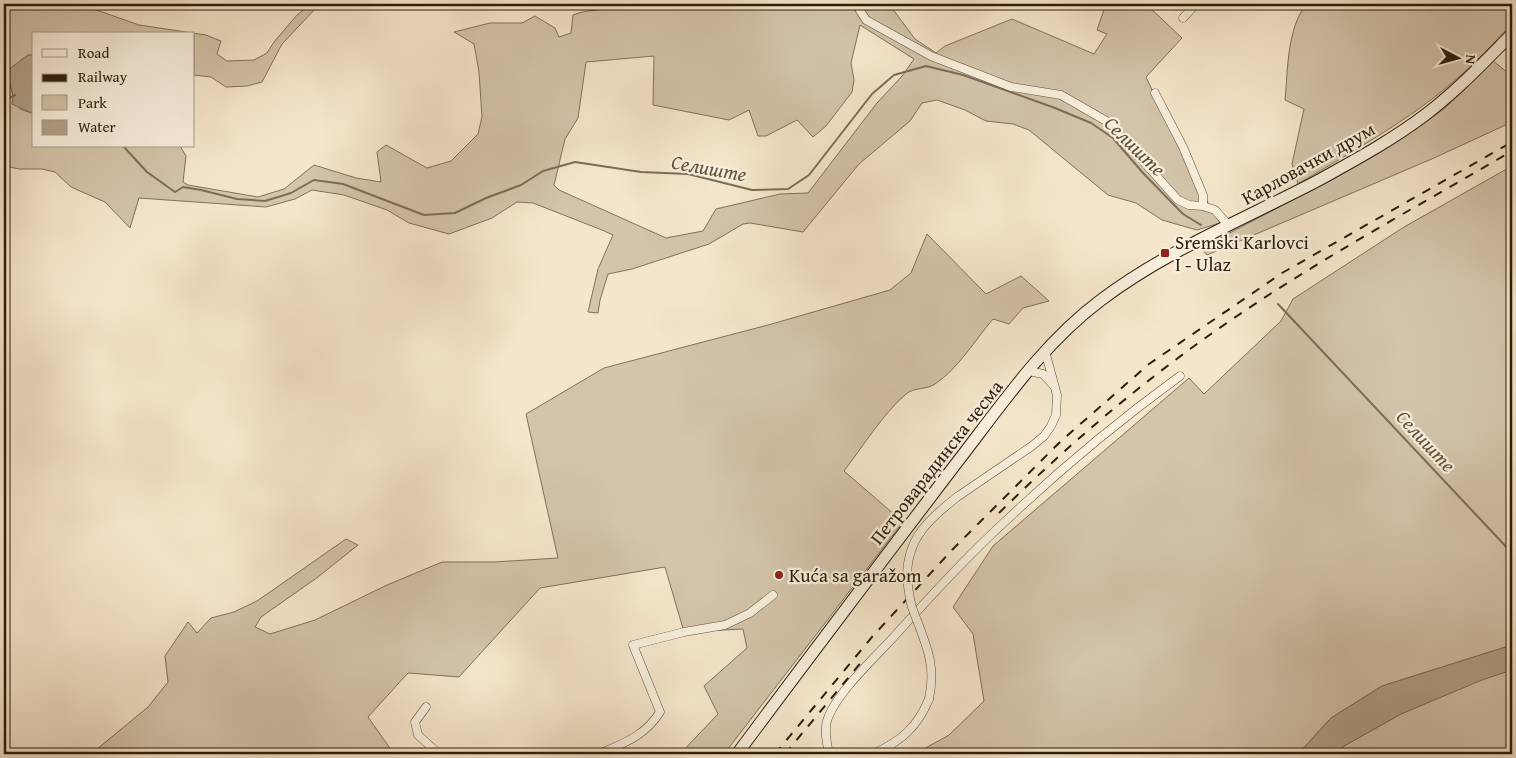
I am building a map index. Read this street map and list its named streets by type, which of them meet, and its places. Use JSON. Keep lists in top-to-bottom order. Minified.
{"streets":{"main road":["Карловачки друм","Петроварадинска чесма"]},"crossings":[["Карловачки друм","Петроварадинска чесма"]],"water":["Селиште"],"places":{"transit":["Sremski Karlovci I - Ulaz"],"other":["Kuća sa garažom"]},"legend":["Road","Railway","Park","Water"],"north":"right"}
